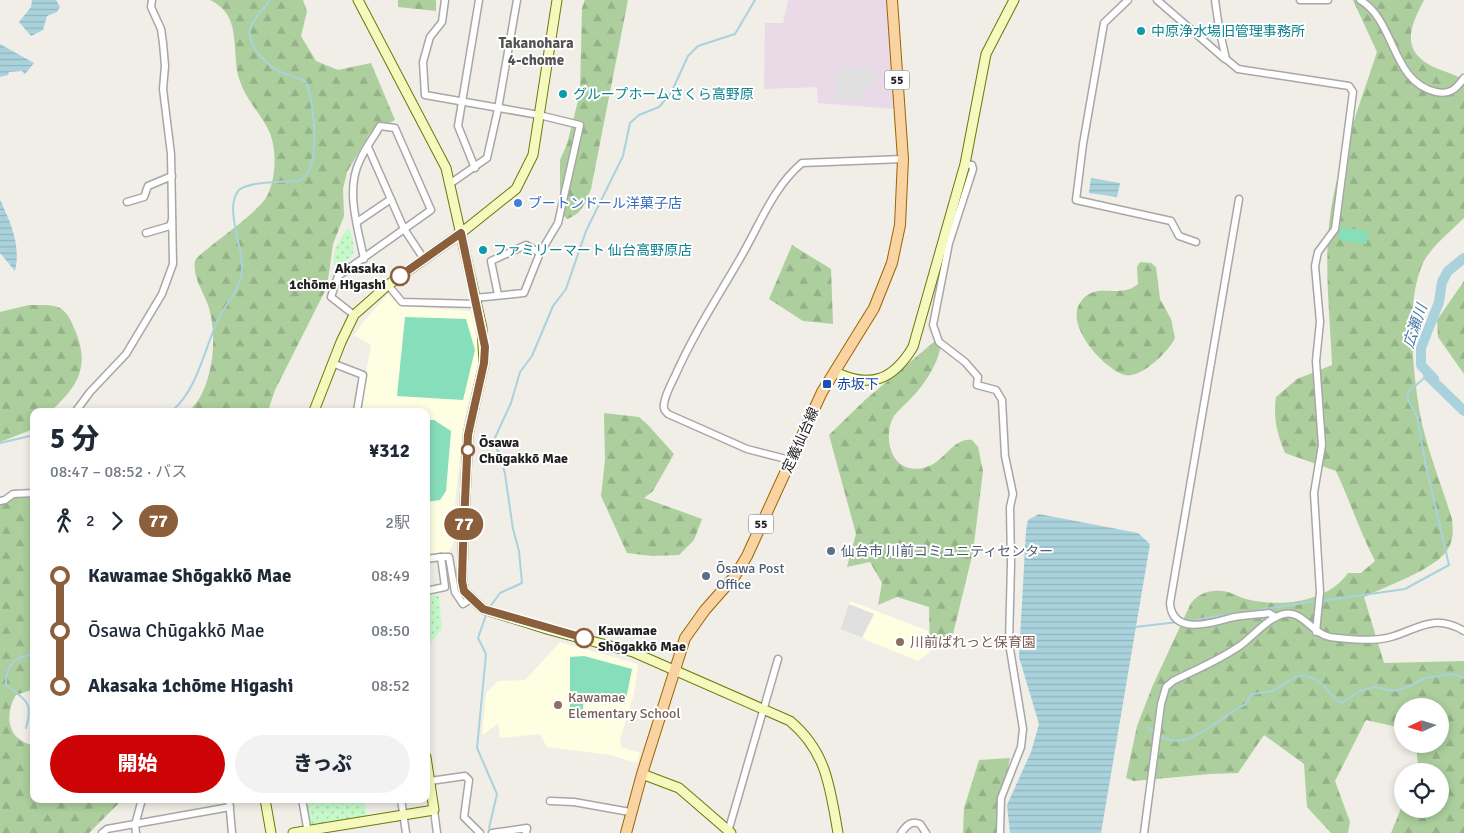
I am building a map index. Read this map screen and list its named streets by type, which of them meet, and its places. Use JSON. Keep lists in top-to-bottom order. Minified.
{"streets":{"main road":["55","定義仙台線"]},"districts":["Takanohara 4-chome"],"water":["広瀬川"],"places":{"other":["中原浄水場旧管理事務所","グループホームさくら高野原","ブートンドール洋菓子店","ファミリーマート 仙台高野原店","Akasaka 1chōme Higashi","Ōsawa Chūgakkō Mae","仙台市 川前コミュニティセンター","Ōsawa Post Office","Kawamae Shōgakkō Mae","川前ぱれっと保育園","Kawamae Elementary School"],"transit":["赤坂下"]},"lines":["bus line 77"],"north":"left","page":{"on_map":"77","heading":["5 分","08:47 – 08:52 · バス","¥312"],"legs":["2","77","2駅"],"list":[{"name":"Kawamae Shōgakkō Mae","value":"08:49"},{"name":"Ōsawa Chūgakkō Mae","value":"08:50"},{"name":"Akasaka 1chōme Higashi","value":"08:52"}],"buttons":["開始","きっぷ"]}}
